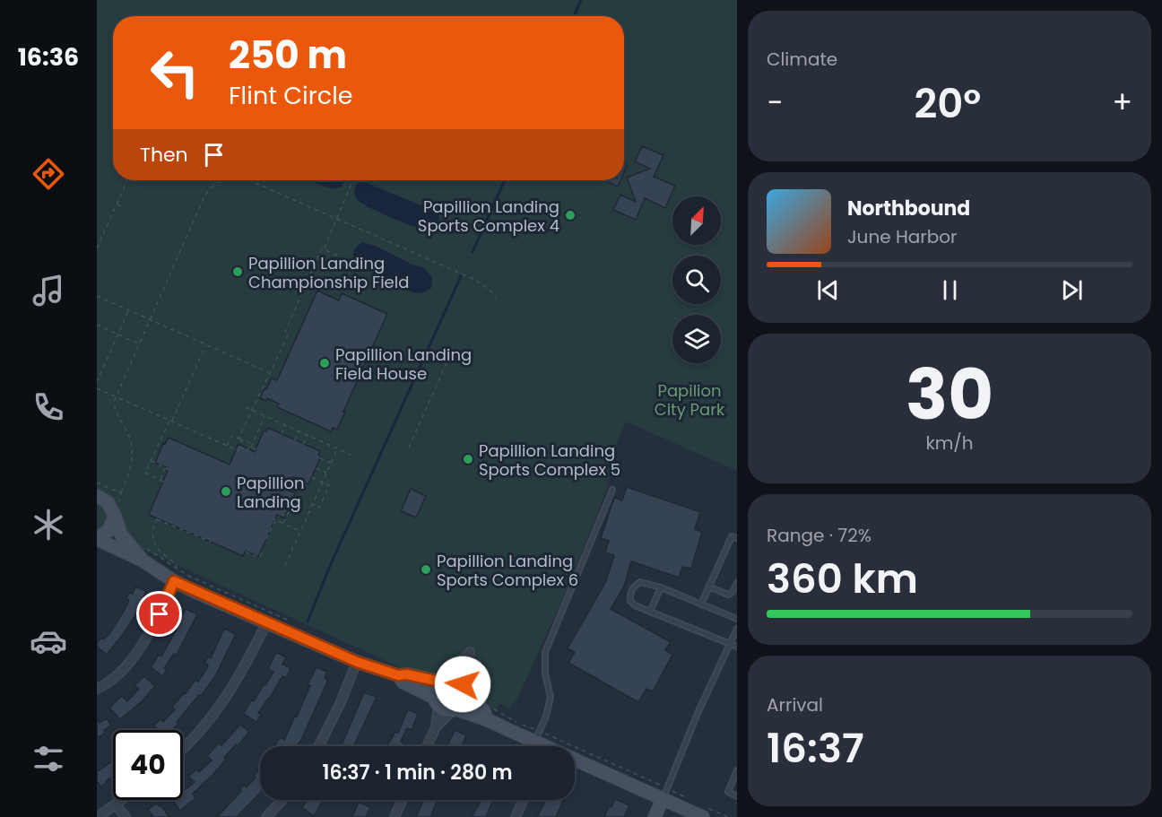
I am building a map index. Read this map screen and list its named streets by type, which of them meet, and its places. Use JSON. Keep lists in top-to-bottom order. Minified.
{"parks":["Papilion City Park"],"places":["Papillion Landing Sports Complex 4","Papillion Landing Championship Field","Papillion Landing Field House","Papillion Landing Sports Complex 5","Papillion Landing","Papillion Landing Sports Complex 6"],"north":"top right","page":{"tabs":"16:36","tile":["Climate",["30","km/h"],["Range · 72%","360 km"],["Arrival","16:37"]],"turn":["250 m","Flint Circle"],"heat":["−","20°","+"],"then":"Then","song":["Northbound","June Harbor"],"limit":"40","trip":"16:37 · 1 min · 280 m"}}
